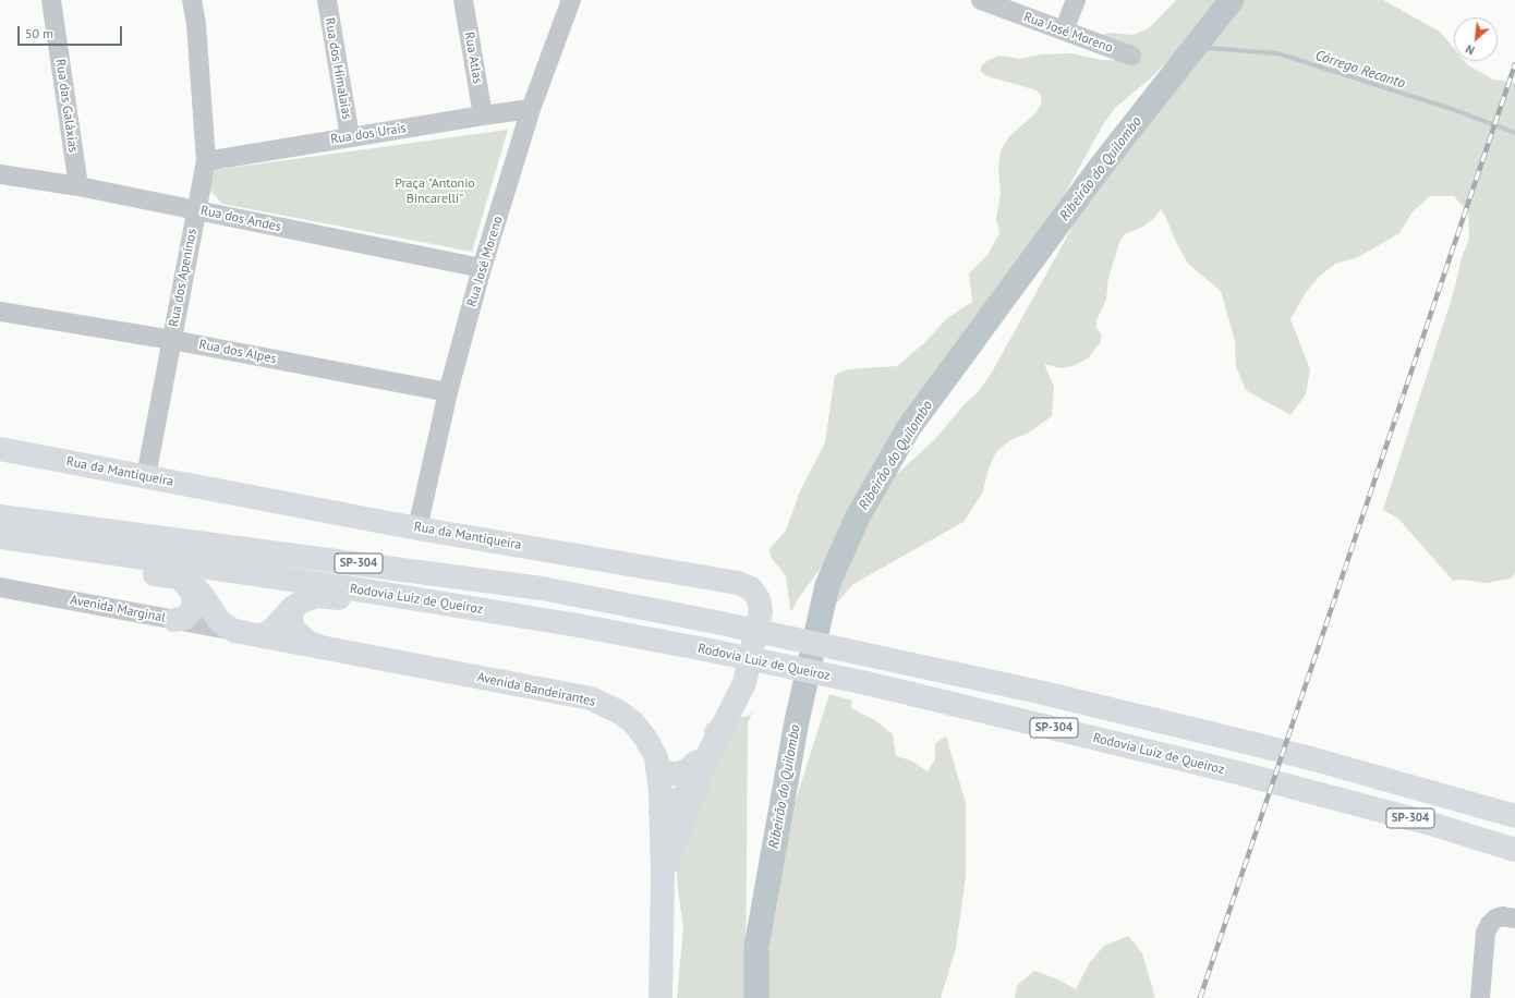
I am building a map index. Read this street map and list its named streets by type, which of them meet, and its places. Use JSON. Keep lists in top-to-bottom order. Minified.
{"streets":{"main road":["Rua da Mantiqueira","SP-304","Rodovia Luiz de Queiroz","Avenida Bandeirantes"],"street":["Rua José Moreno","Rua Atlas","Rua dos Himalaias","Rua das Galáxias","Rua dos Urais","Rua dos Andes","Rua dos Apeninos","Rua dos Alpes","Avenida Marginal"]},"crossings":[["Rua José Moreno","Rua dos Urais"],["Rua José Moreno","Rua dos Andes"],["Rua José Moreno","Rua dos Alpes"],["Rua José Moreno","Rua da Mantiqueira"],["Rua Atlas","Rua dos Urais"],["Rua dos Himalaias","Rua dos Urais"],["Rua das Galáxias","Rua dos Andes"],["Rua dos Urais","Rua dos Apeninos"],["Rua dos Andes","Rua dos Apeninos"],["Rua dos Apeninos","Rua dos Alpes"],["Rua dos Apeninos","Rua da Mantiqueira"],["Rua da Mantiqueira","Avenida Bandeirantes"],["Avenida Marginal","Avenida Bandeirantes"]],"water":["Córrego Recanto","Ribeirão do Quilombo"],"parks":["Praça \"Antonio Bincarelli\""],"scale_bar":"50 m","north":"bottom left"}
